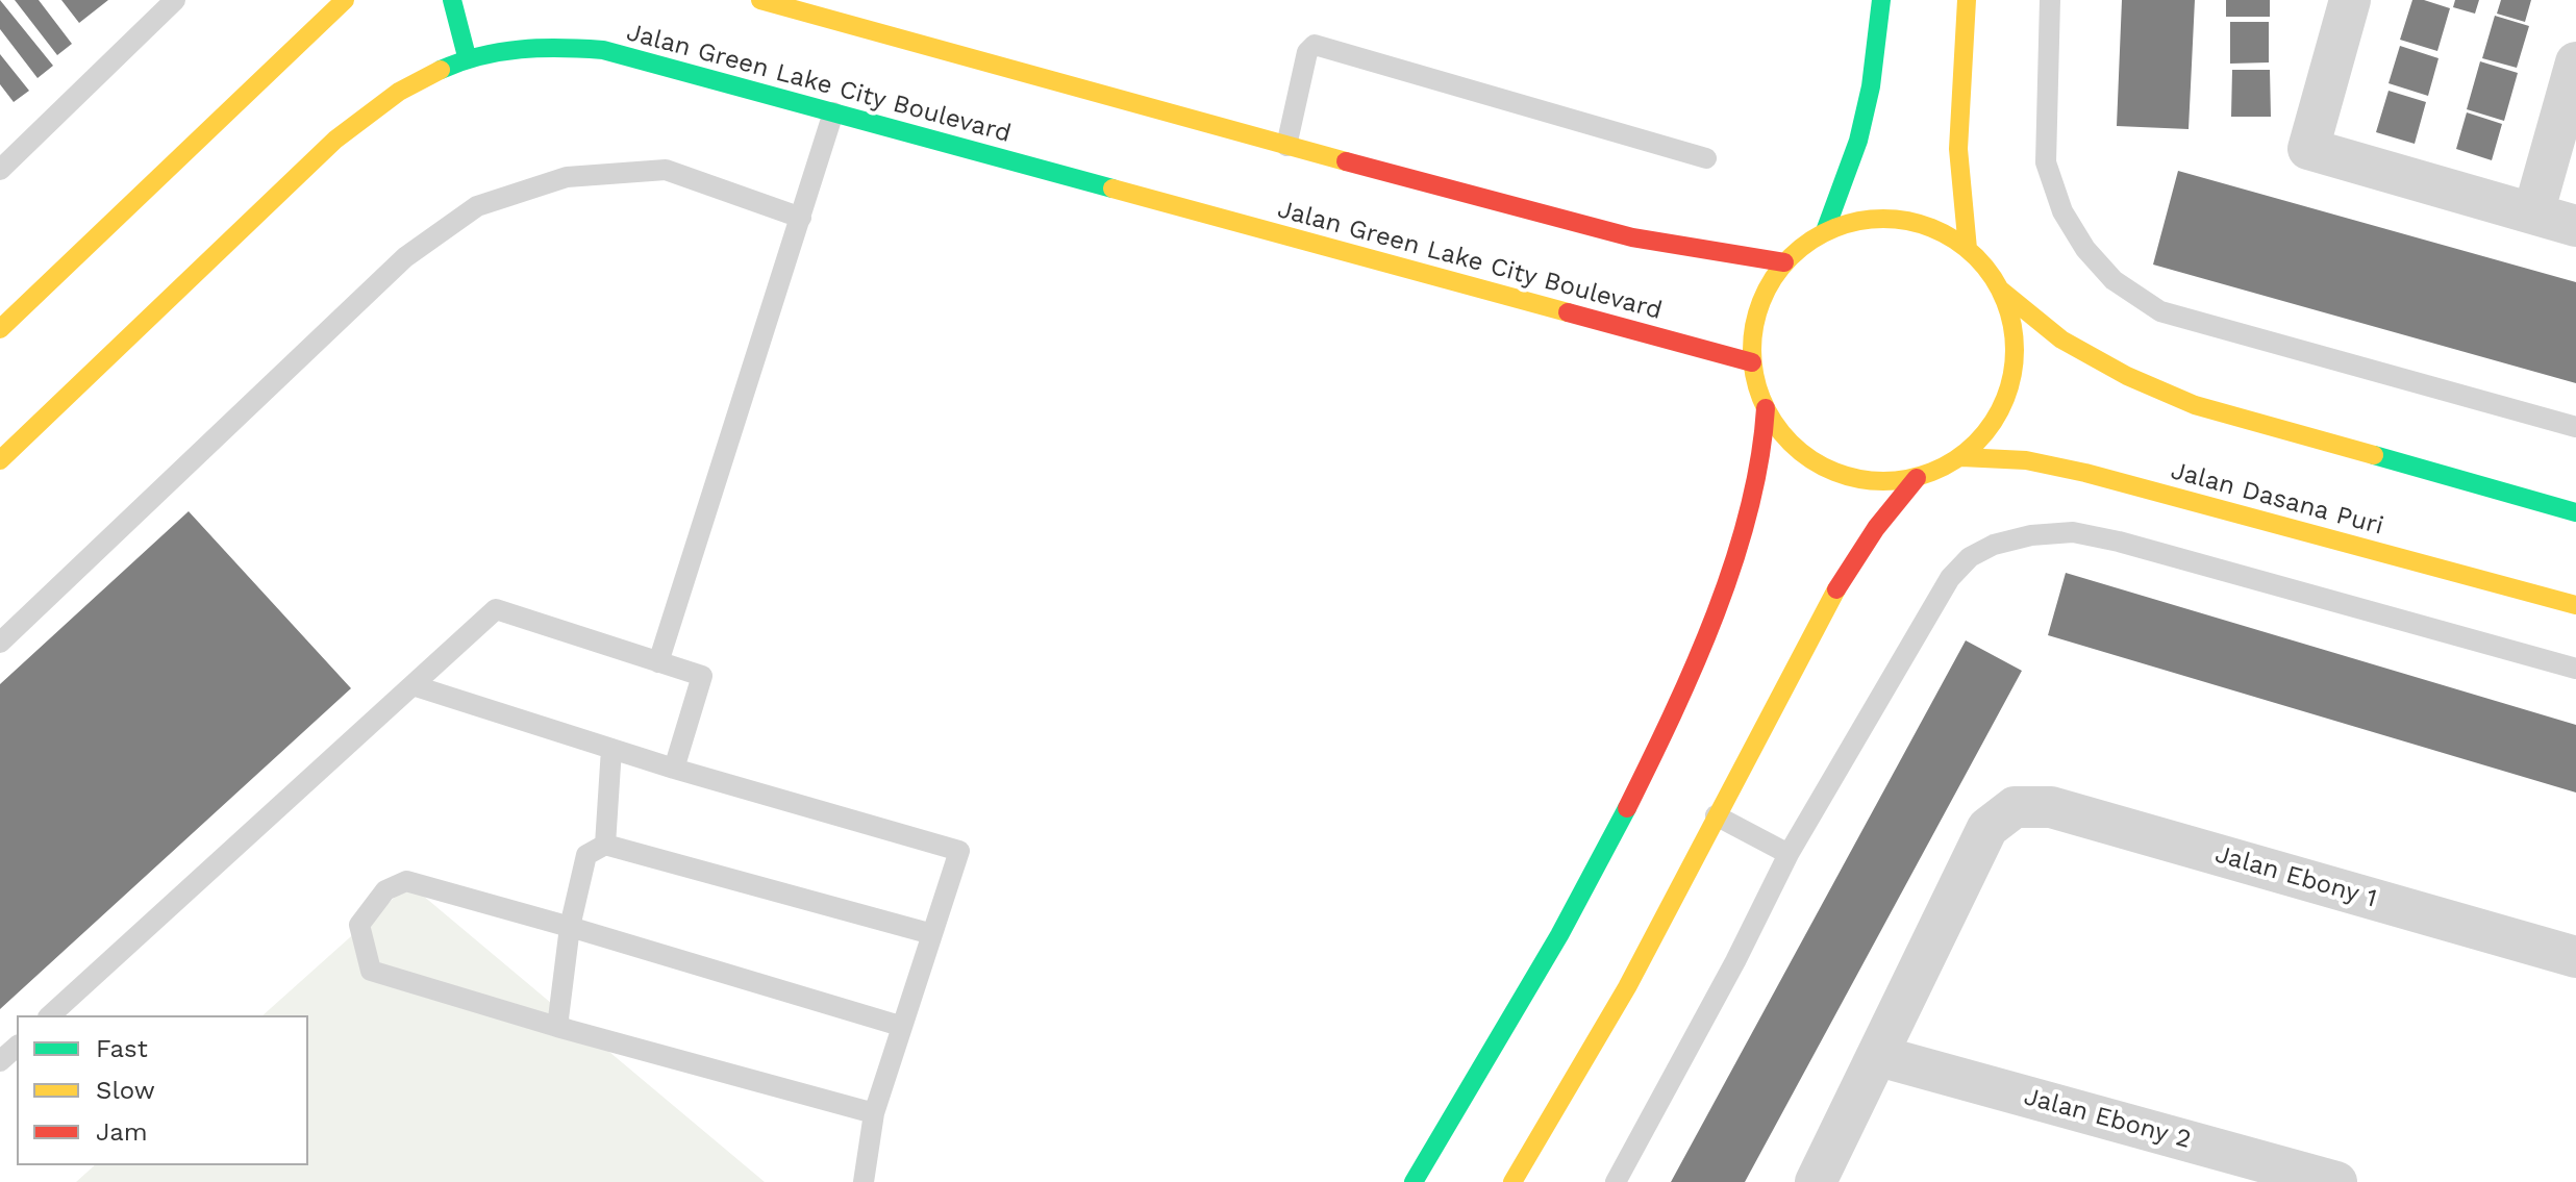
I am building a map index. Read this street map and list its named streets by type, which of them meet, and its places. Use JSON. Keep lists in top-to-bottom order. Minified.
{"streets":{"street":["Jalan Green Lake City Boulevard","Jalan Dasana Puri","Jalan Ebony 1","Jalan Ebony 2"]},"crossings":[["Jalan Green Lake City Boulevard","Jalan Dasana Puri"],["Jalan Ebony 1","Jalan Ebony 2"]],"legend":["Fast","Slow","Jam"]}
